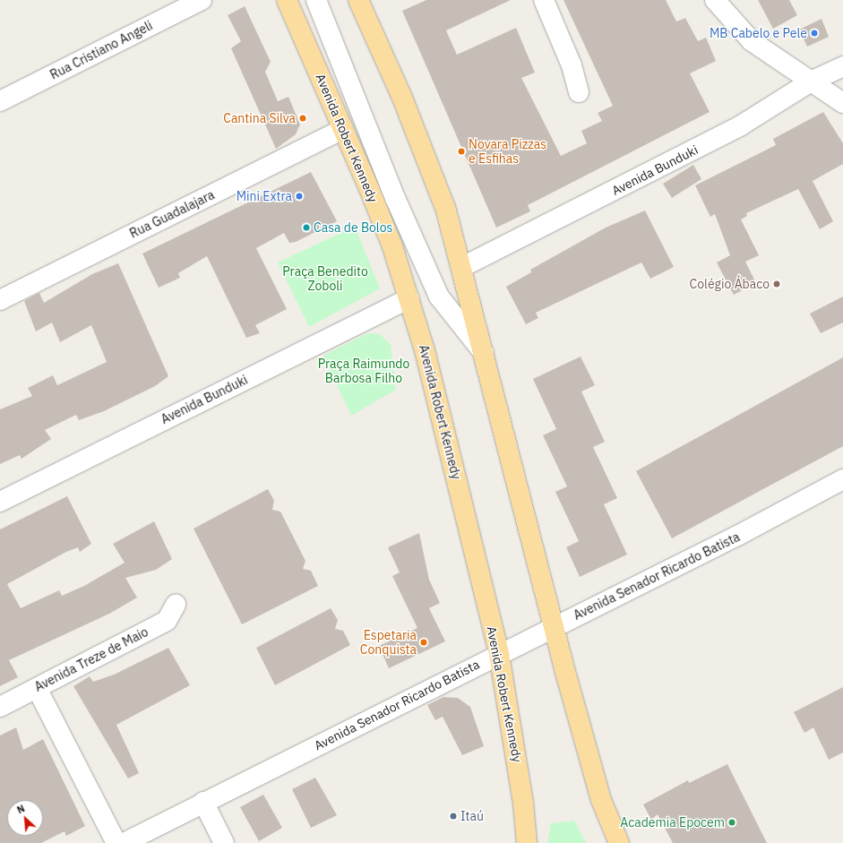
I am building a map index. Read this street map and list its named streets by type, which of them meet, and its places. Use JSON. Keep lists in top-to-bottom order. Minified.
{"streets":{"main road":["Avenida Robert Kennedy"],"street":["Rua Cristiano Angeli","Avenida Bunduki","Rua Guadalajara","Avenida Senador Ricardo Batista","Avenida Treze de Maio"]},"crossings":[["Avenida Robert Kennedy","Avenida Bunduki"],["Avenida Robert Kennedy","Rua Guadalajara"],["Avenida Robert Kennedy","Avenida Senador Ricardo Batista"]],"parks":["Praça Benedito Zoboli","Praça Raimundo Barbosa Filho"],"places":["MB Cabelo e Pele","Cantina Silva","Novara Pizzas e Esfihas","Mini Extra","Casa de Bolos","Colégio Ábaco","Espetaria Conquista","Itaú","Academia Epocem"],"north":"top left"}
